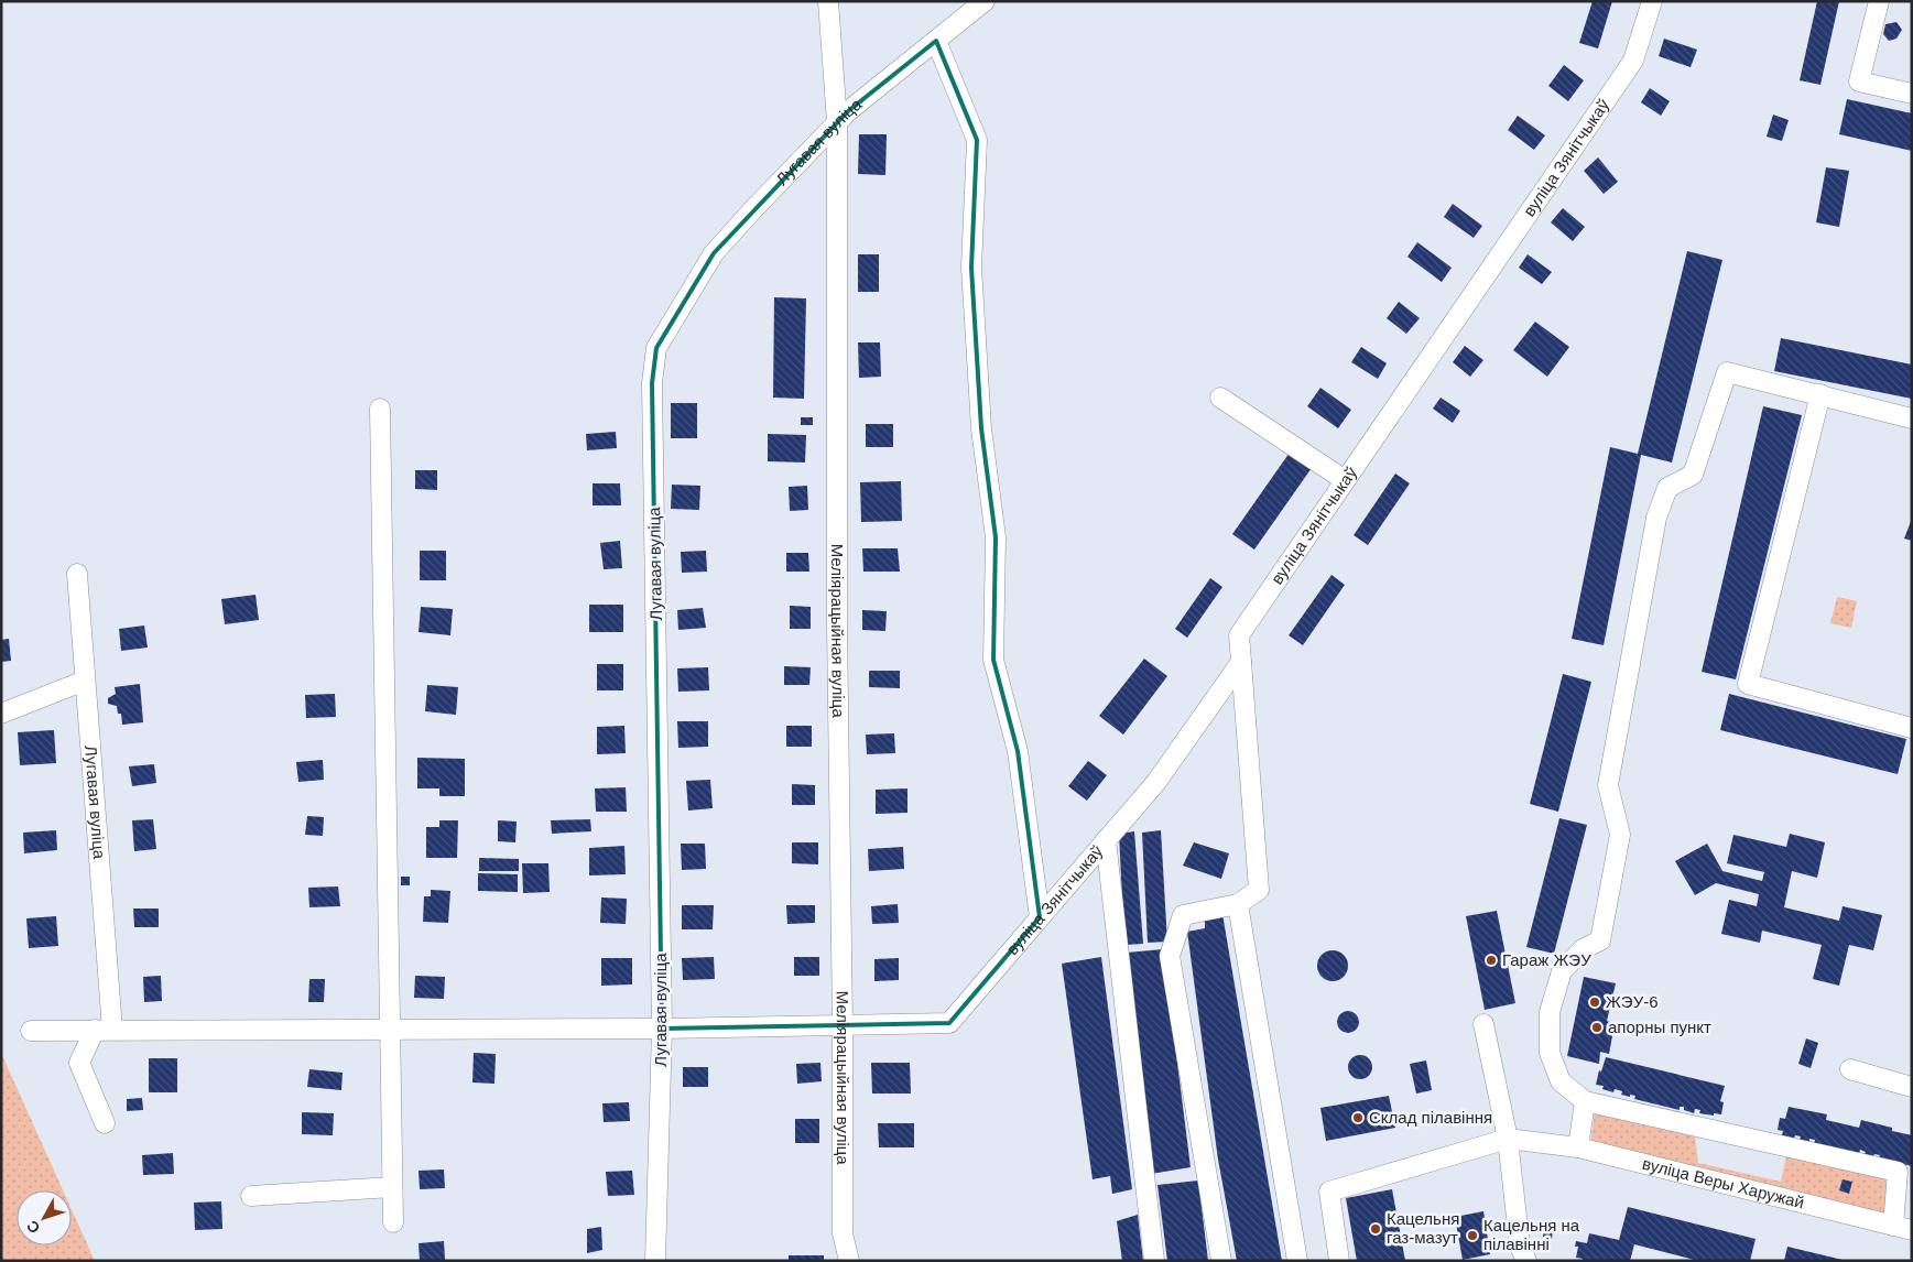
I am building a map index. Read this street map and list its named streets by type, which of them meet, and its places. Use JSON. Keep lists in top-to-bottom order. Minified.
{"streets":{"street":["Лугавая вуліца","вуліца Зянітчыкаў","Меліярацыйная вуліца","вуліца Веры Харужай"]},"crossings":[["Лугавая вуліца","Меліярацыйная вуліца"],["вуліца Зянітчыкаў","Меліярацыйная вуліца"]],"places":["Гараж ЖЭУ","ЖЭУ-6","апорны пункт","Склад пілавіння","Кацельня газ-мазут","Кацельня на пілавінні"],"north":"bottom left"}
